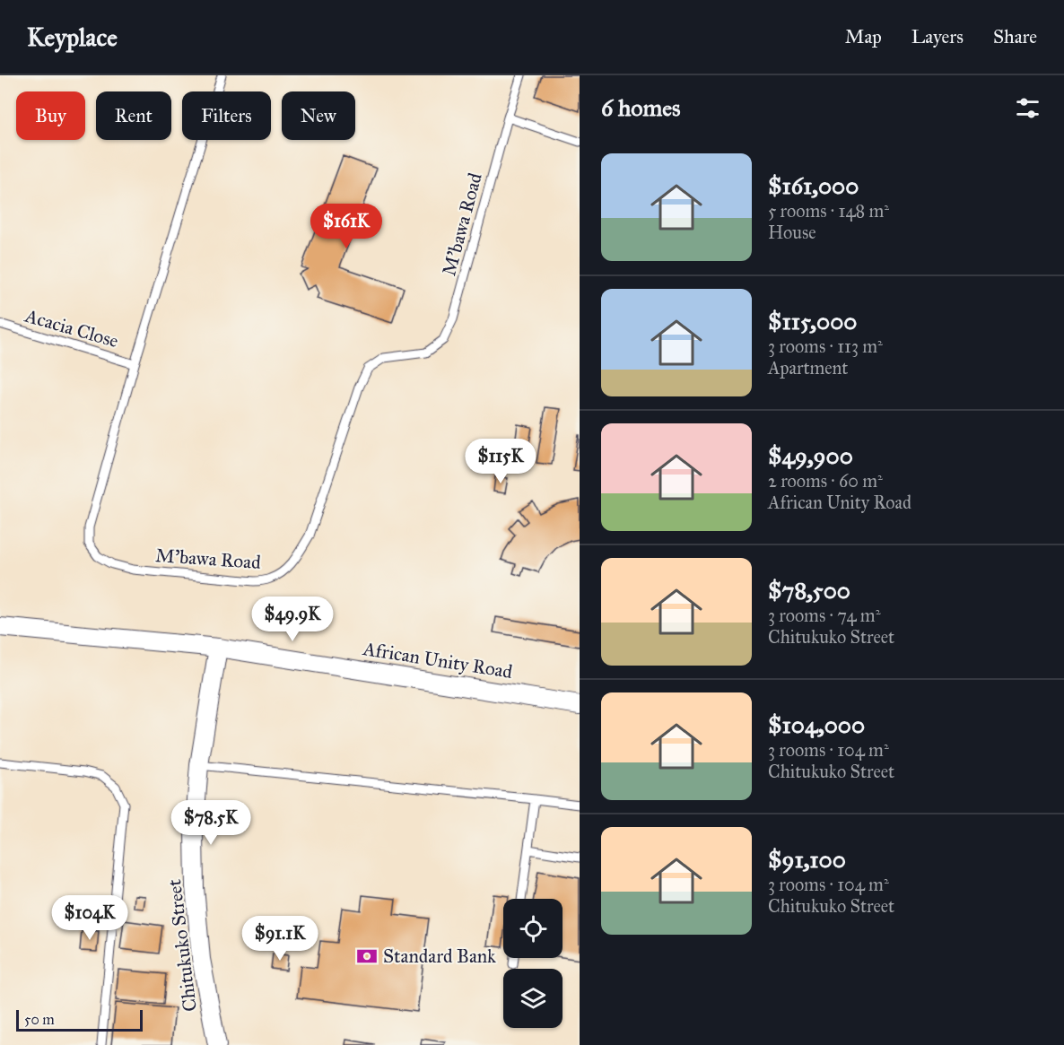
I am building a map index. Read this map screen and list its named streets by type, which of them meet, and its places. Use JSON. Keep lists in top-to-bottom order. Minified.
{"streets":{"street":["African Unity Road","Chitukuko Street"],"lane":["M'bawa Road","Acacia Close"]},"crossings":[["M'bawa Road","Acacia Close"],["African Unity Road","Chitukuko Street"]],"places":{"bank":["Standard Bank"]},"scale_bar":"50 m","page":{"header":"Keyplace","nav":["Map","Layers","Share"],"heading":"6 homes","chip":["Buy","Rent","Filters","New"],"list":[{"name":"$161,000","note":"5 rooms · 148 m² · House"},{"name":"$115,000","note":"3 rooms · 113 m² · Apartment"},{"name":"$49,900","note":"2 rooms · 60 m² · African Unity Road"},{"name":"$78,500","note":"3 rooms · 74 m² · Chitukuko Street"},{"name":"$104,000","note":"3 rooms · 104 m² · Chitukuko Street"},{"name":"$91,100","note":"3 rooms · 104 m² · Chitukuko Street"}],"price":["$161K","$115K","$49.9K","$78.5K","$104K","$91.1K"],"scale":"50 m"}}
